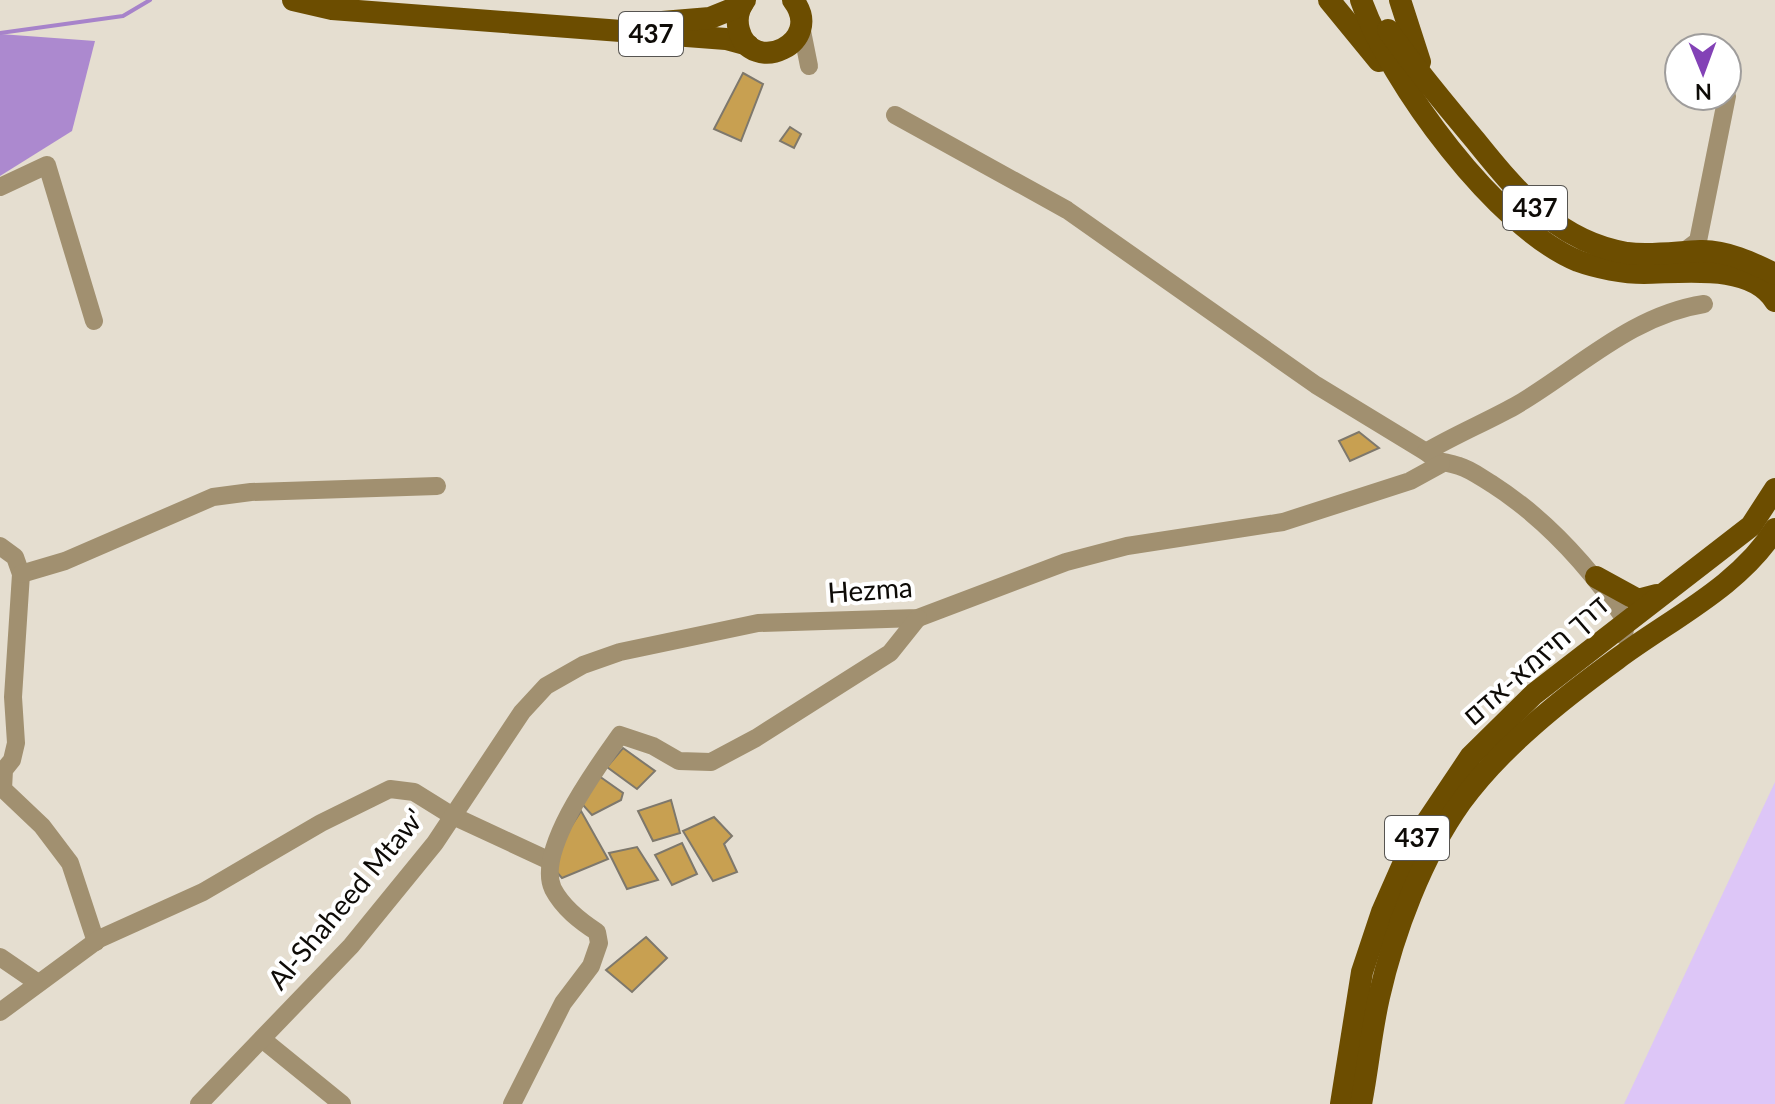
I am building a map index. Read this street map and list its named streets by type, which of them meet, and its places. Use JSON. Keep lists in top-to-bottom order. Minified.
{"streets":{"main road":["437","דרך חיזמא-אדם"],"street":["Hezma","Al-Shaheed Mtaw'"]},"crossings":[["Hezma","Al-Shaheed Mtaw'"]],"north":"bottom"}
